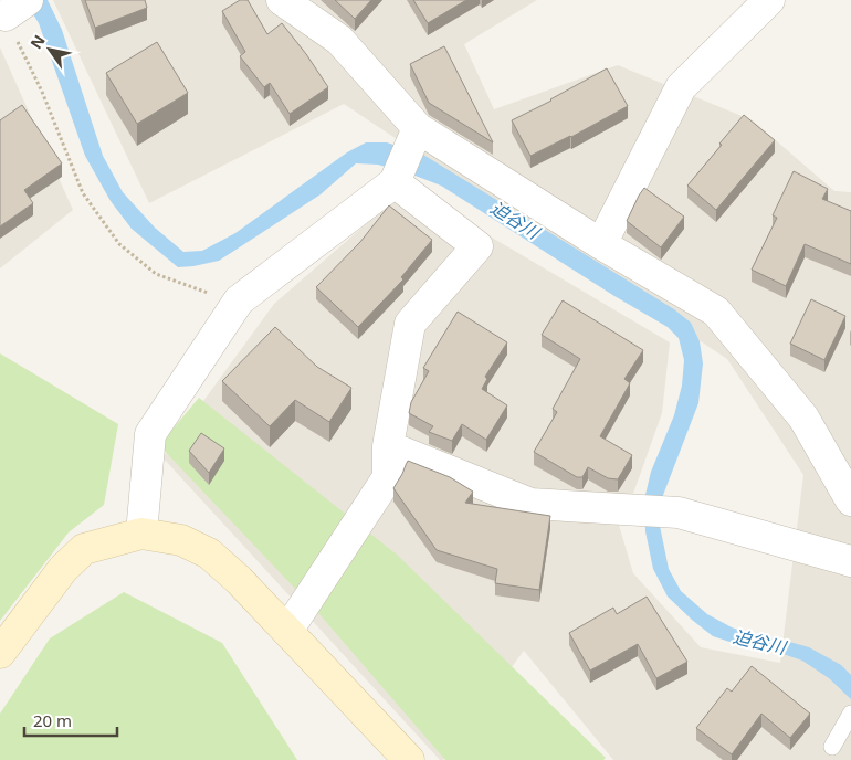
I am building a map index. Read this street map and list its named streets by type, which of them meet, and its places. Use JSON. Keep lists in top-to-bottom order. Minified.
{"water":["迫谷川"],"scale_bar":"20 m","north":"top left"}
